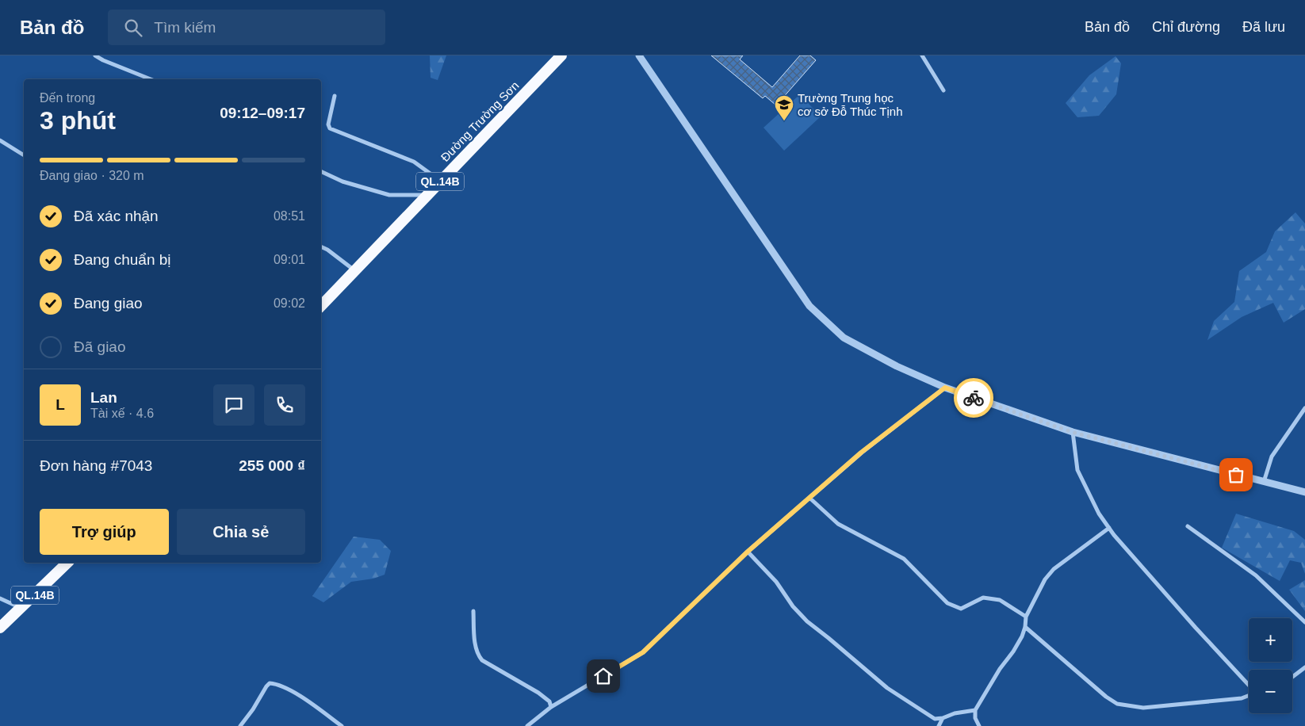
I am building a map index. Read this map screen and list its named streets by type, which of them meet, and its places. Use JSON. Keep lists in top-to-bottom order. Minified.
{"streets":{"highway":["Đường Trường Sơn","QL.14B"]},"places":{"school or university":["Trường Trung học cơ sở Đỗ Thúc Tịnh"]},"page":{"header":"Bản đồ","search":"Tìm kiếm","nav":["Bản đồ","Chỉ đường","Đã lưu"],"heading":["3 phút","Đến trong","09:12–09:17"],"panel":["Lan","Tài xế · 4.6","Đơn hàng #7043","255 000 ₫"],"bar":"Đang giao · 320 m","list":[["Đã xác nhận","08:51"],["Đang chuẩn bị","09:01"],["Đang giao","09:02"],"Đã giao"],"round":"L","buttons":["Trợ giúp","Chia sẻ"],"map_buttons":["+","−"]}}
